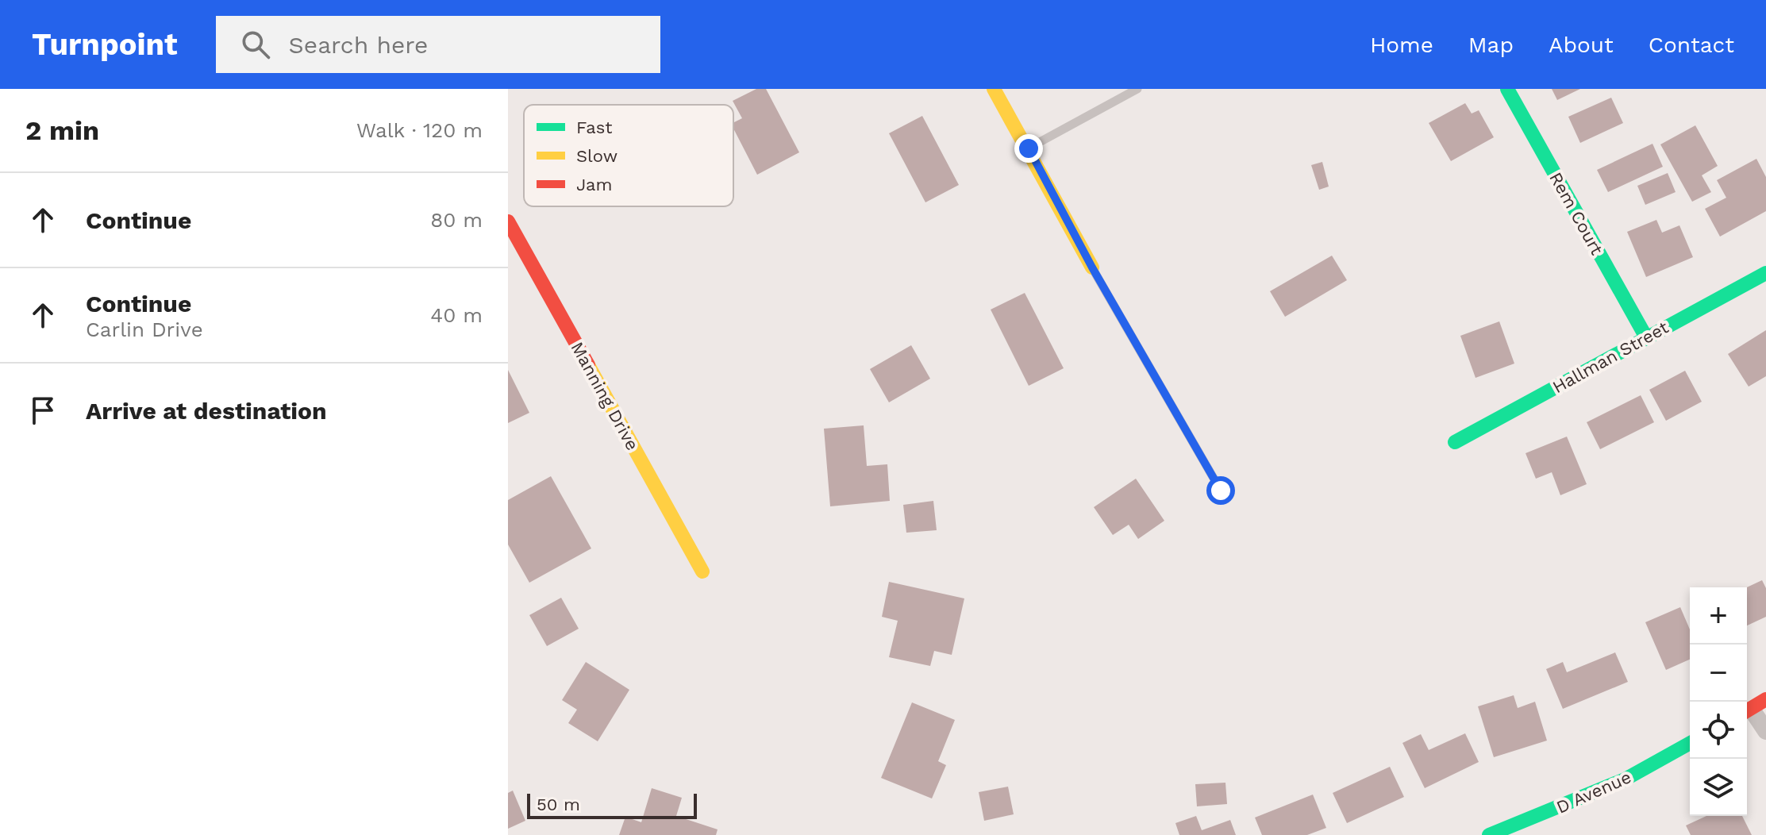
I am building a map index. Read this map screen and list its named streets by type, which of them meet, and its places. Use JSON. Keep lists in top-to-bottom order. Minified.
{"streets":{"street":["Rem Court","Hallman Street","Manning Drive","D Avenue"]},"crossings":[["Rem Court","Hallman Street"]],"legend":["Fast","Slow","Jam"],"scale_bar":"50 m","page":{"header":"Turnpoint","search":"Search here","nav":["Home","Map","About","Contact"],"heading":["2 min","Walk · 120 m"],"list":[["Continue","80 m"],["Continue","Carlin Drive","40 m"],"Arrive at destination"],"map_buttons":["+","−"],"scale":"50 m"}}
